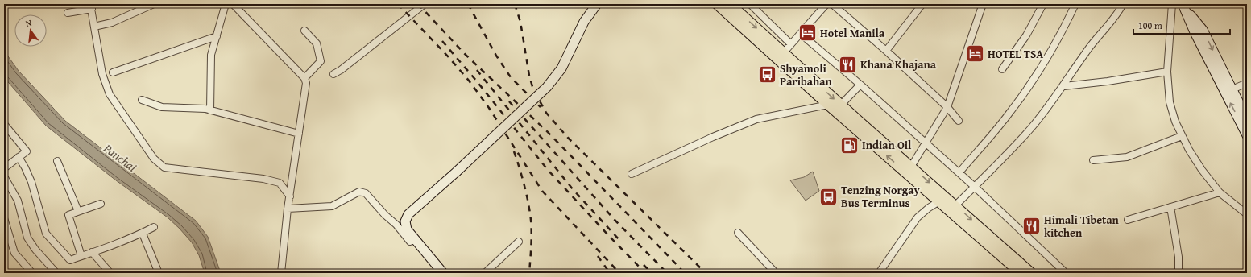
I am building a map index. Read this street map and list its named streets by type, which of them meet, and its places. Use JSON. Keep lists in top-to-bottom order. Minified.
{"water":["Panchai"],"places":{"hotel":["Hotel Manila","HOTEL TSA"],"restaurant":["Khana Khajana","Himali Tibetan kitchen"],"bus stop":["Shyamoli Paribahan","Tenzing Norgay Bus Terminus"],"fuel station":["Indian Oil"]},"scale_bar":"100 m","north":"top"}
